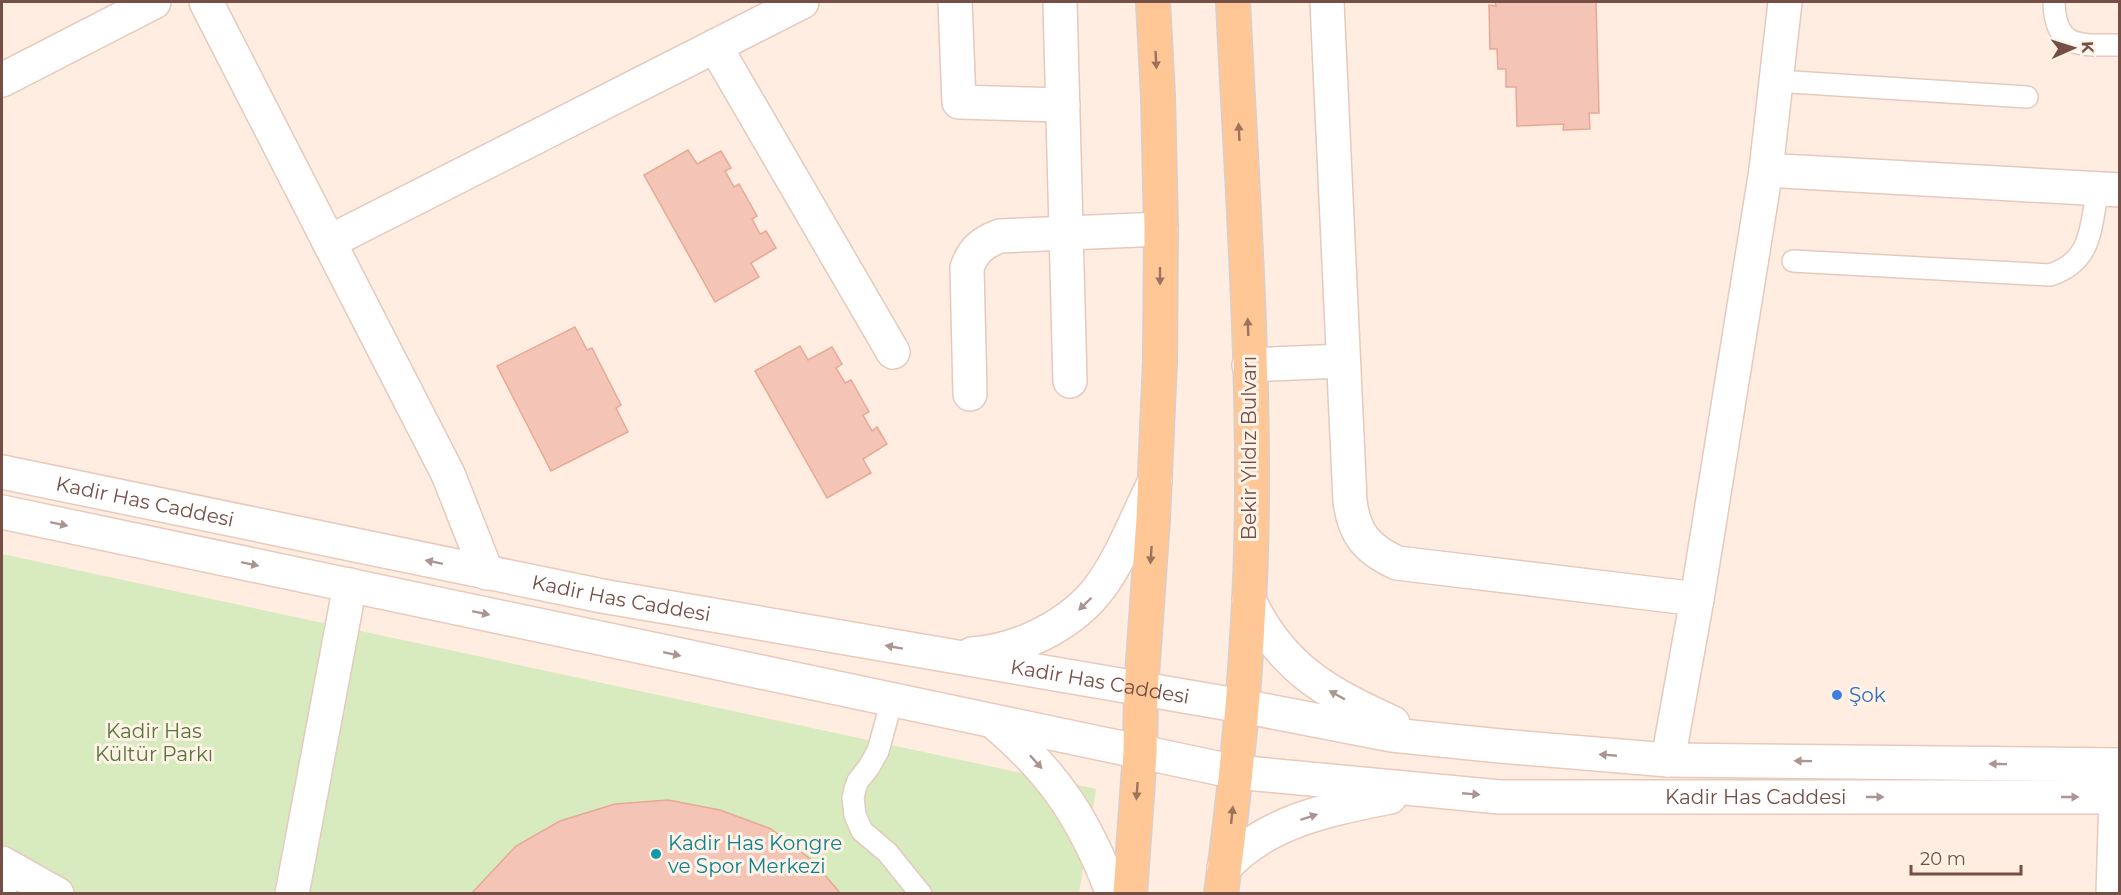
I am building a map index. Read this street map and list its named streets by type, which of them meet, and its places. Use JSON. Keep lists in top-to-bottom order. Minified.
{"streets":{"main road":["Bekir Yıldız Bulvarı"],"street":["Kadir Has Caddesi"]},"crossings":[["Bekir Yıldız Bulvarı","Kadir Has Caddesi"]],"parks":["Kadir Has Kültür Parkı"],"places":["Şok","Kadir Has Kongre ve Spor Merkezi"],"scale_bar":"20 m","north":"right"}
